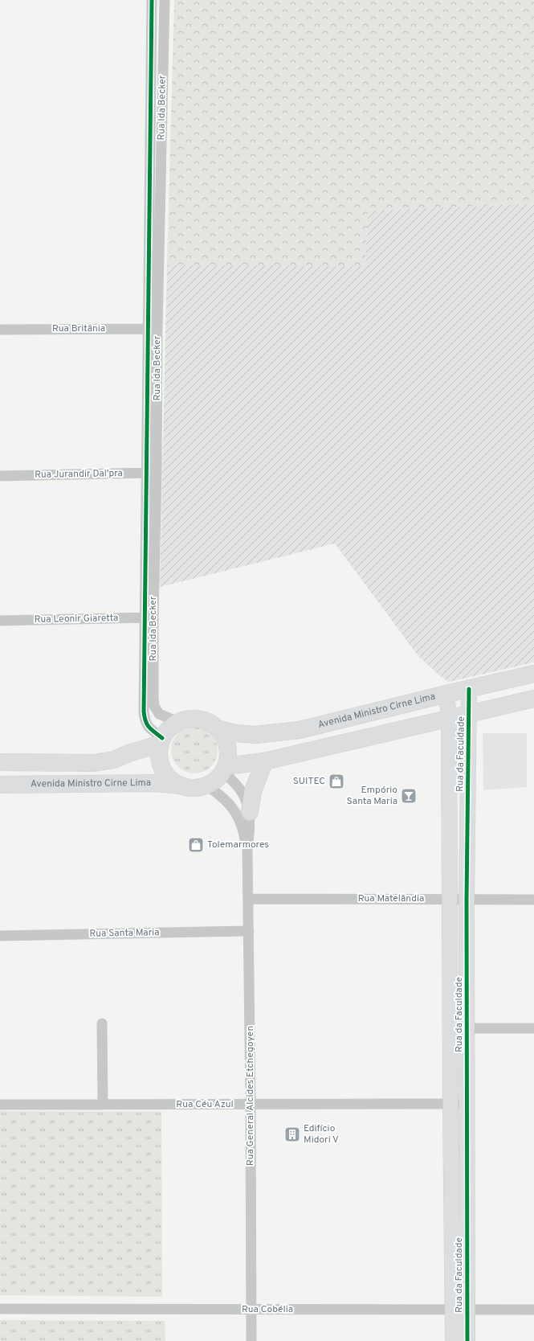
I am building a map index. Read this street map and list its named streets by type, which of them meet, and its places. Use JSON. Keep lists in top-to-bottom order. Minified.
{"streets":{"main road":["Avenida Ministro Cirne Lima"],"street":["Rua Ida Becker","Rua Britânia","Rua Jurandir Dal'pra","Rua Leonir Giaretta","Rua da Faculdade","Rua Matelândia","Rua Santa Maria","Rua General Alcides Etchegoyen","Rua Céu Azul","Rua Cobélia"]},"crossings":[["Rua Ida Becker","Rua Britânia"],["Rua Ida Becker","Rua Jurandir Dal'pra"],["Rua Ida Becker","Rua Leonir Giaretta"],["Rua Ida Becker","Avenida Ministro Cirne Lima"],["Rua Ida Becker","Rua General Alcides Etchegoyen"],["Avenida Ministro Cirne Lima","Rua da Faculdade"],["Avenida Ministro Cirne Lima","Rua General Alcides Etchegoyen"],["Rua da Faculdade","Rua Matelândia"],["Rua da Faculdade","Rua Céu Azul"],["Rua da Faculdade","Rua Cobélia"],["Rua Matelândia","Rua General Alcides Etchegoyen"],["Rua Santa Maria","Rua General Alcides Etchegoyen"],["Rua General Alcides Etchegoyen","Rua Céu Azul"],["Rua General Alcides Etchegoyen","Rua Cobélia"]],"places":{"shop":["SUITEC","Tolemarmores"],"bar":["Empório Santa Maria"],"building":["Edifício Midori V"]}}
